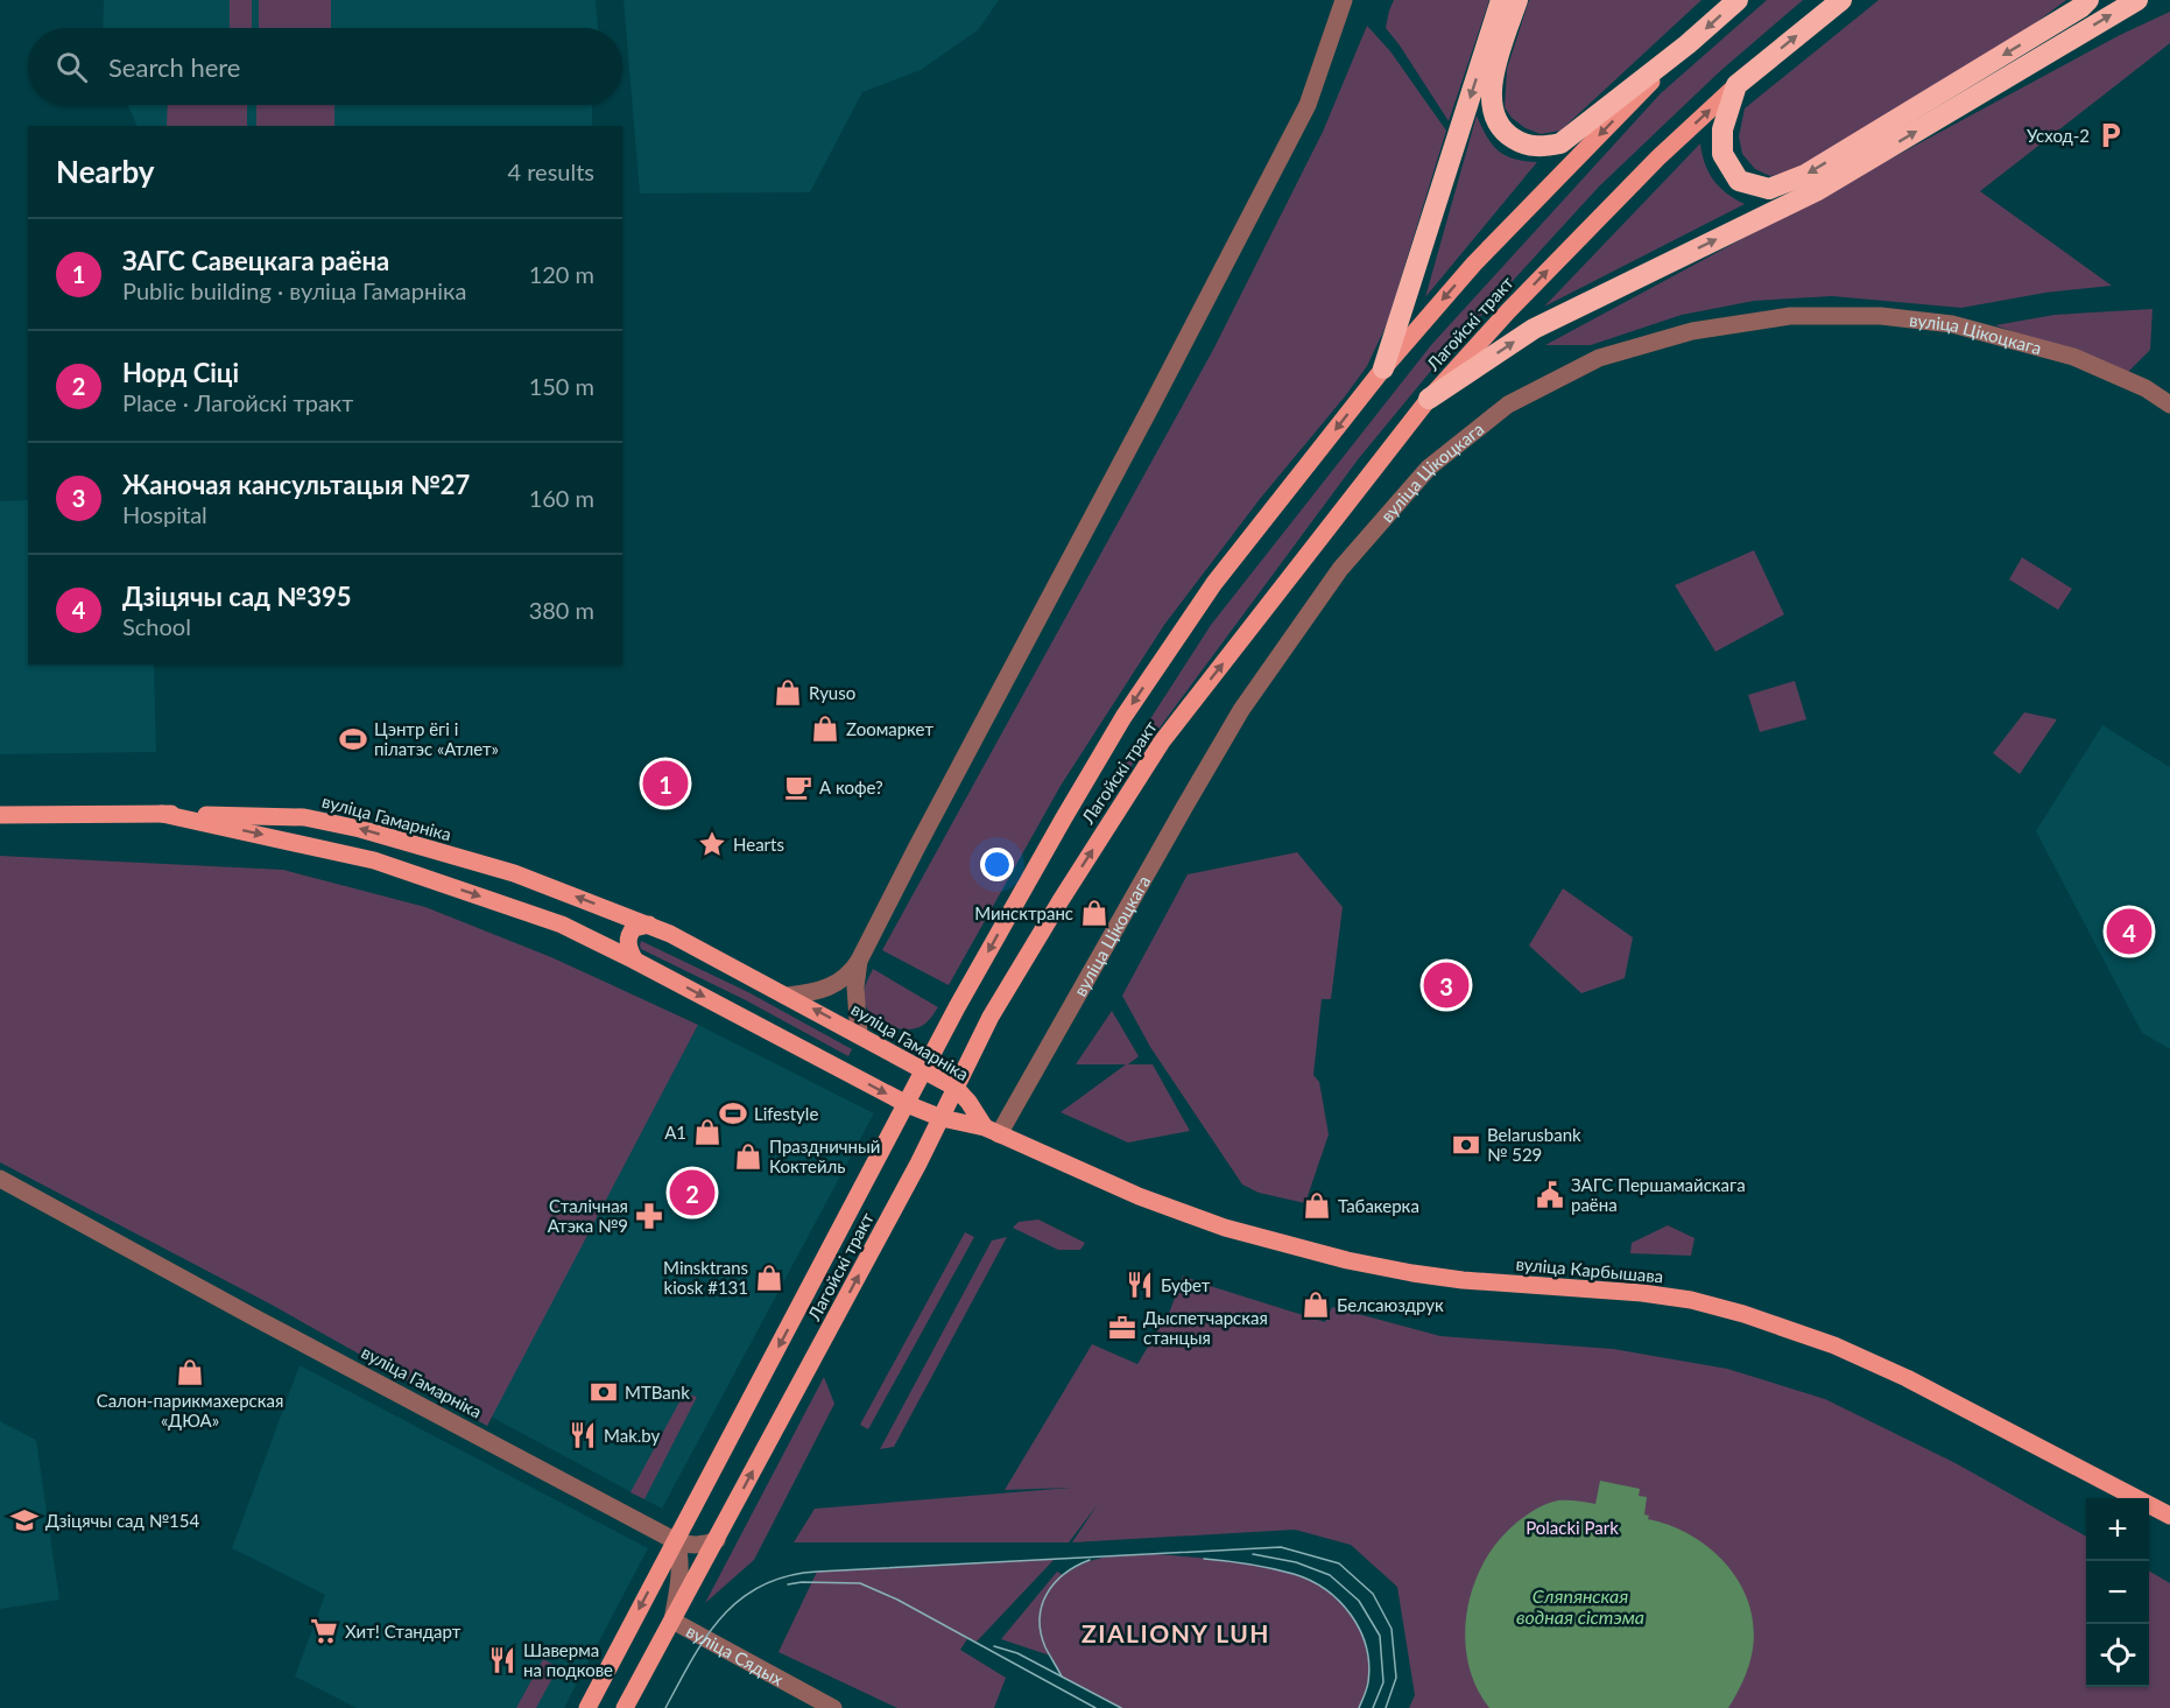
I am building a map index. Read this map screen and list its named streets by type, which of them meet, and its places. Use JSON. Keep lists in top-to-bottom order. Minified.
{"streets":{"highway":["Лагойскі тракт"],"main road":["вуліца Гамарніка","вуліца Карбышава"],"street":["вуліца Цікоцкага","вуліца Сядых"]},"crossings":[["Лагойскі тракт","вуліца Гамарніка"],["Лагойскі тракт","вуліца Сядых"],["вуліца Цікоцкага","вуліца Гамарніка"],["вуліца Цікоцкага","вуліца Карбышава"],["вуліца Гамарніка","вуліца Карбышава"],["вуліца Гамарніка","вуліца Сядых"]],"districts":["ZIALIONY LUH"],"water":["Сляпянская водная сістэма"],"parks":["Polacki Park"],"places":{"parking":["Усход-2"],"shop":["Ryuso","Zooмаркет","Минсктранс","A1","Праздничный Коктейль","Табакерка","Minsktrans kiosk #131","Белсаюздрук","Салон-парикмахерская «ДЮА»"],"sports":["Цэнтр ёгі і пілатэс «Атлет»","Lifestyle"],"cafe":["А кофе?"],"place":["Hearts"],"bank":["Belarusbank № 529","MTBank"],"public building":["ЗАГС Першамайскага раёна"],"pharmacy":["Сталічная Атэка №9"],"restaurant":["Буфет","Mak.by","Шаверма на подкове"],"office":["Дыспетчарская станцыя"],"school or university":["Дзіцячы сад №154"],"supermarket":["Хит! Стандарт"]},"page":{"search":"Search here","heading":["Nearby","4 results"],"list":[{"mark":"1","name":"ЗАГС Савецкага раёна","note":"Public building · вуліца Гамарніка","value":"120 m"},{"mark":"2","name":"Норд Сіці","note":"Place · Лагойскі тракт","value":"150 m"},{"mark":"3","name":"Жаночая кансультацыя №27","note":"Hospital","value":"160 m"},{"mark":"4","name":"Дзіцячы сад №395","note":"School","value":"380 m"}],"pins":["1","4","3","2"],"map_buttons":["+","−"]}}
